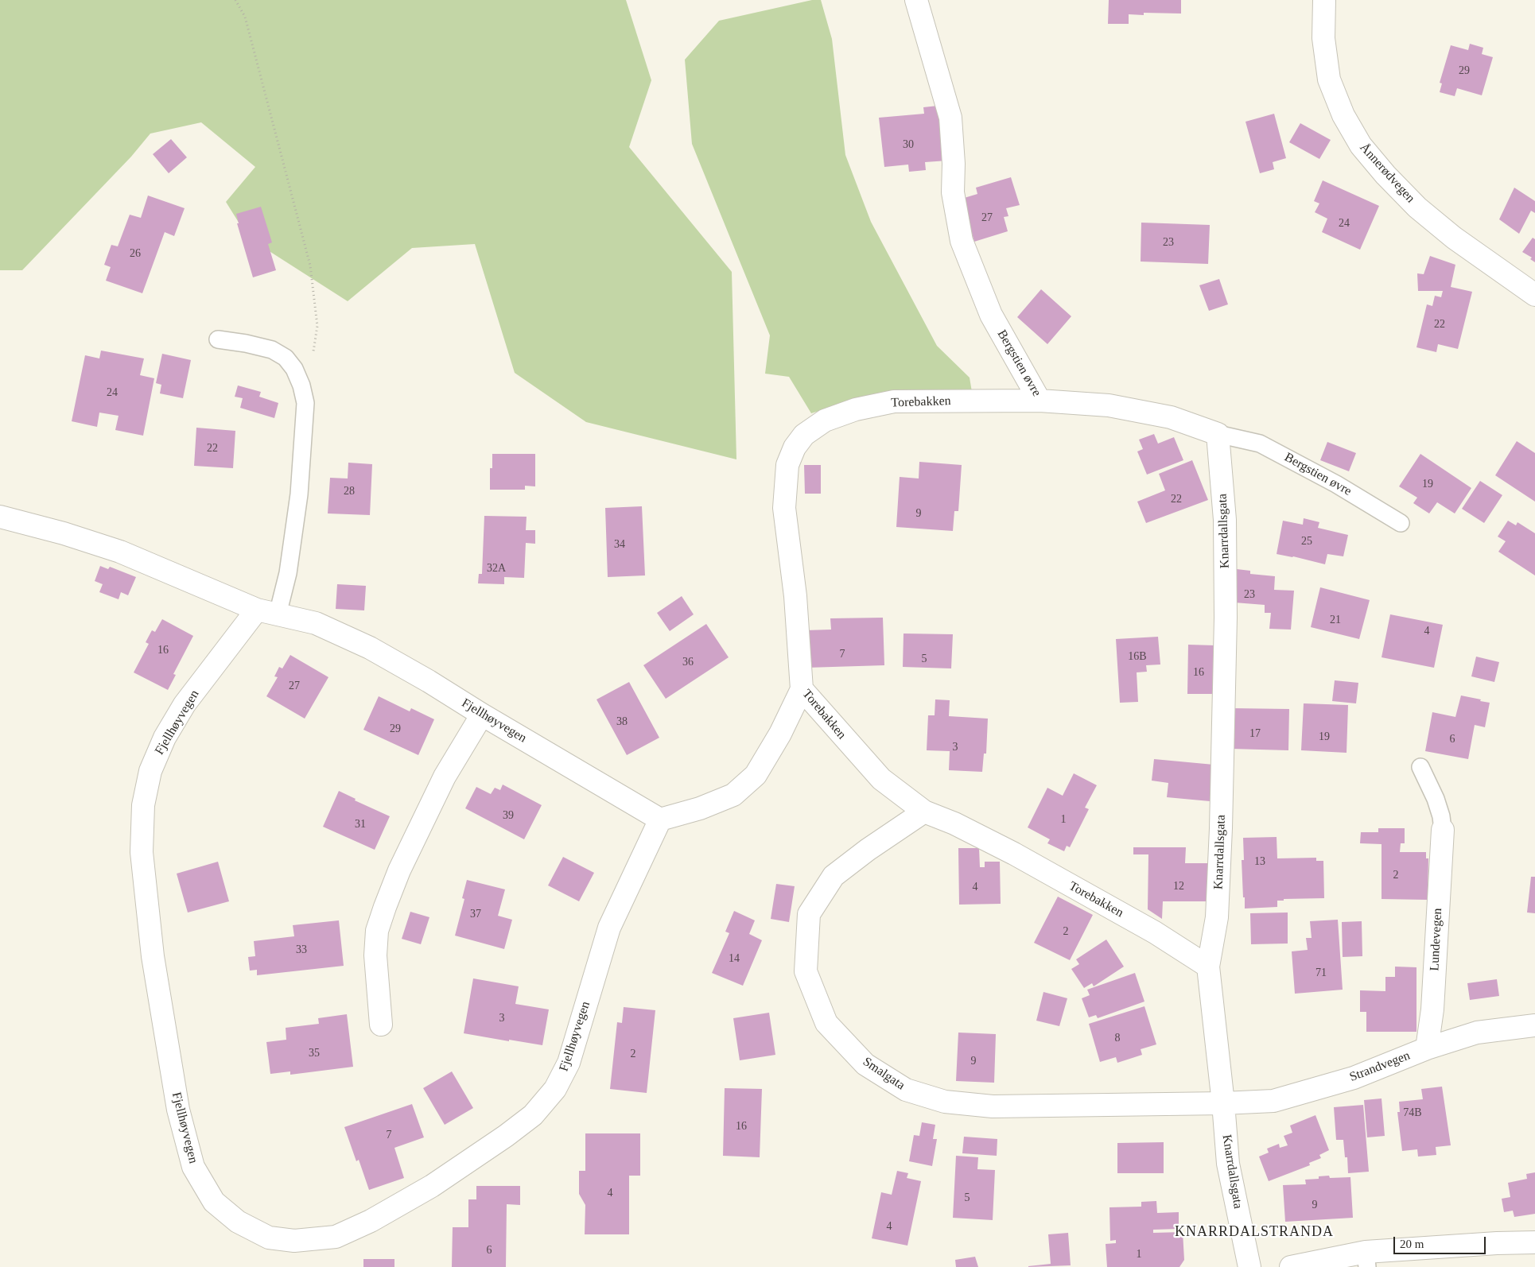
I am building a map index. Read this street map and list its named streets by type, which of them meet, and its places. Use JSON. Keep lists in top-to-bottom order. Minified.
{"streets":{"street":["Ånnerødvegen","Bergstien øvre","Torebakken","Knarrdallsgata","Fjellhøyvegen","Lundevegen","Strandvegen","Smalgata"]},"crossings":[["Bergstien øvre","Torebakken"],["Bergstien øvre","Knarrdallsgata"],["Torebakken","Knarrdallsgata"],["Torebakken","Smalgata"],["Knarrdallsgata","Strandvegen"],["Knarrdallsgata","Smalgata"],["Lundevegen","Strandvegen"],["Strandvegen","Smalgata"]],"districts":["KNARRDALSTRANDA"],"house_numbers":["29","30","27","24","23","26","22","24","22","19","28","22","9","25","34","32A","23","21","4","16","7","16B","5","36","16","27","38","29","17","19","6","3","39","1","31","13","2","12","4","37","2","33","14","71","3","8","35","2","9","74B","16","7","4","5","9","4","6","1"],"scale_bar":"20 m"}
